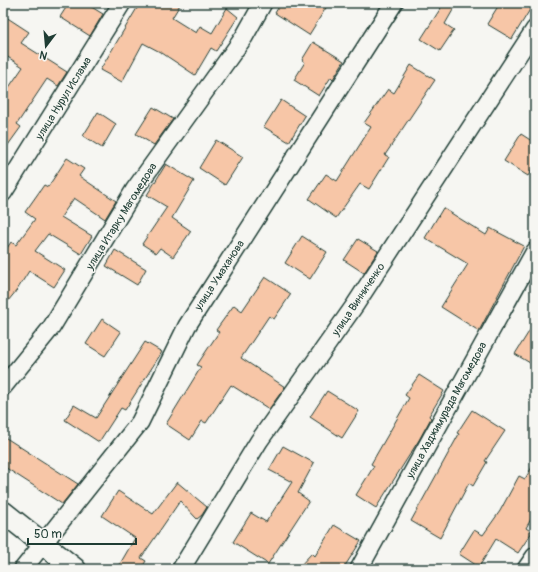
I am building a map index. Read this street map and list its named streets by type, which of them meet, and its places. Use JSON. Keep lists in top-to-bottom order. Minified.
{"streets":{"street":["улица Нурул Ислама","улица Итарку Магомедова","улица Умаханова","улица Винниченко","улица Хаджимурада Магомедова"]},"scale_bar":"50 m","north":"bottom"}
